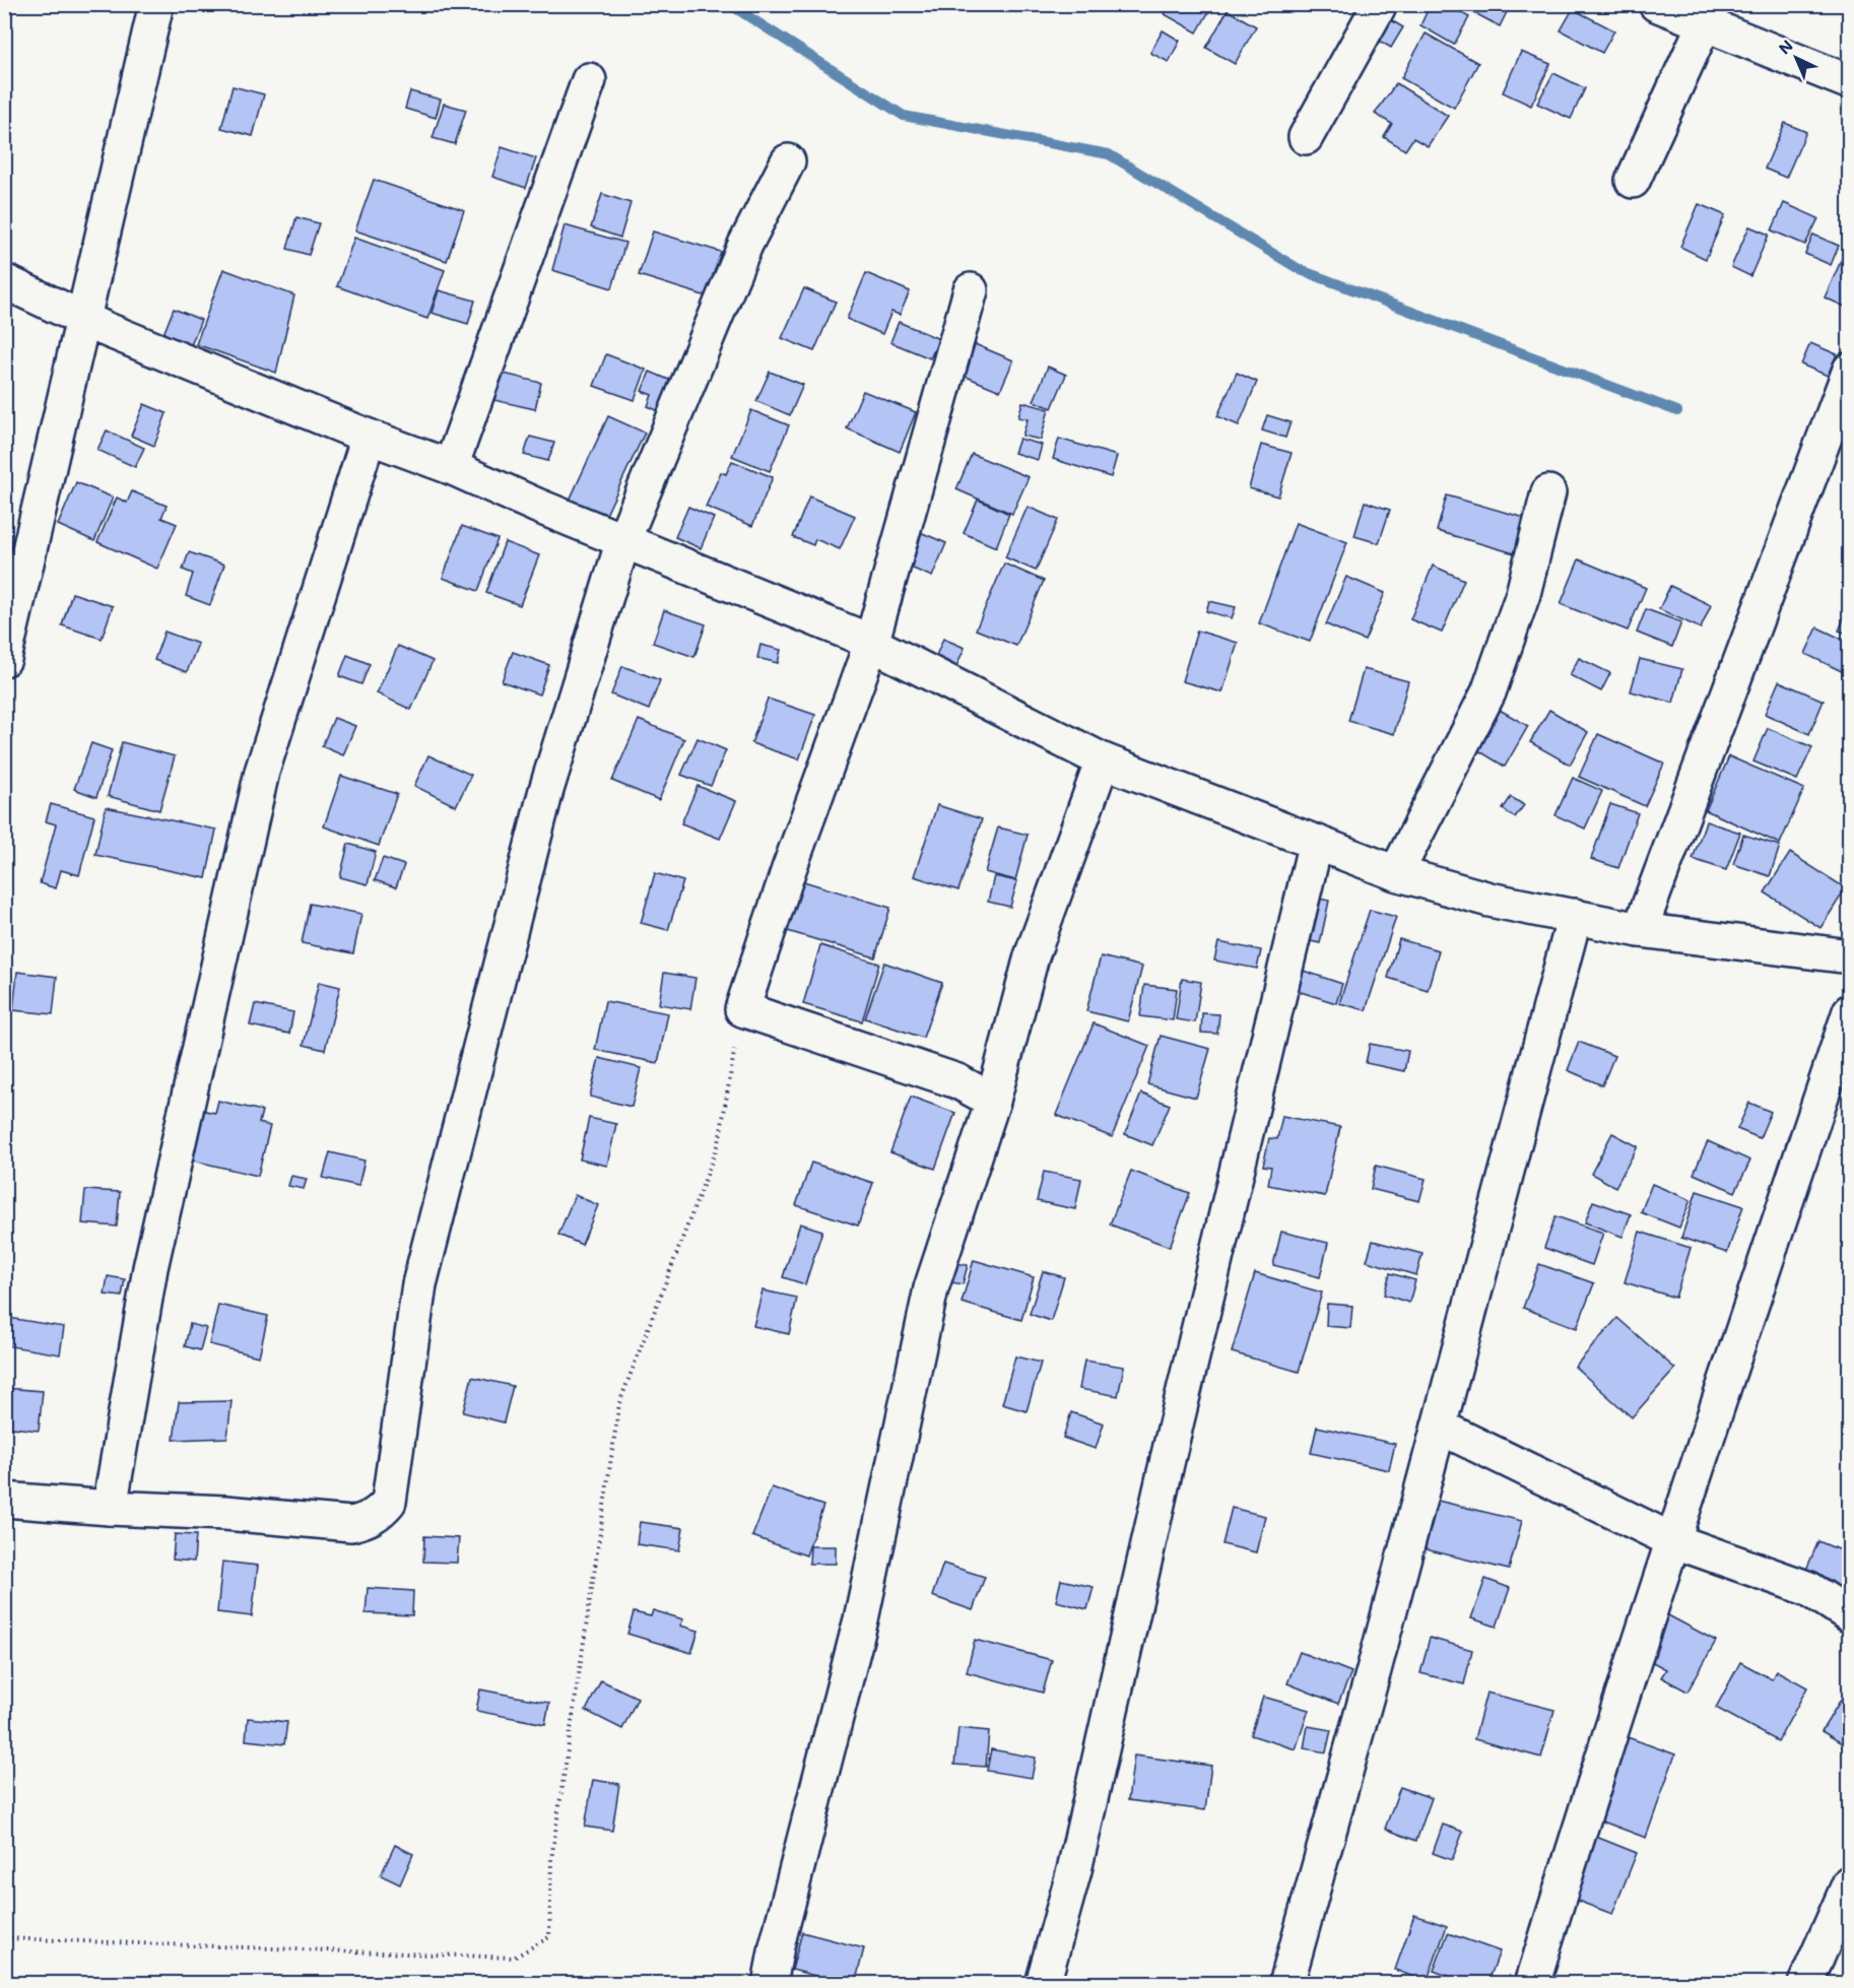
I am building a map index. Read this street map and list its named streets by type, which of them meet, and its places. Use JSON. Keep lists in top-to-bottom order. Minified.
{"north":"top left"}
